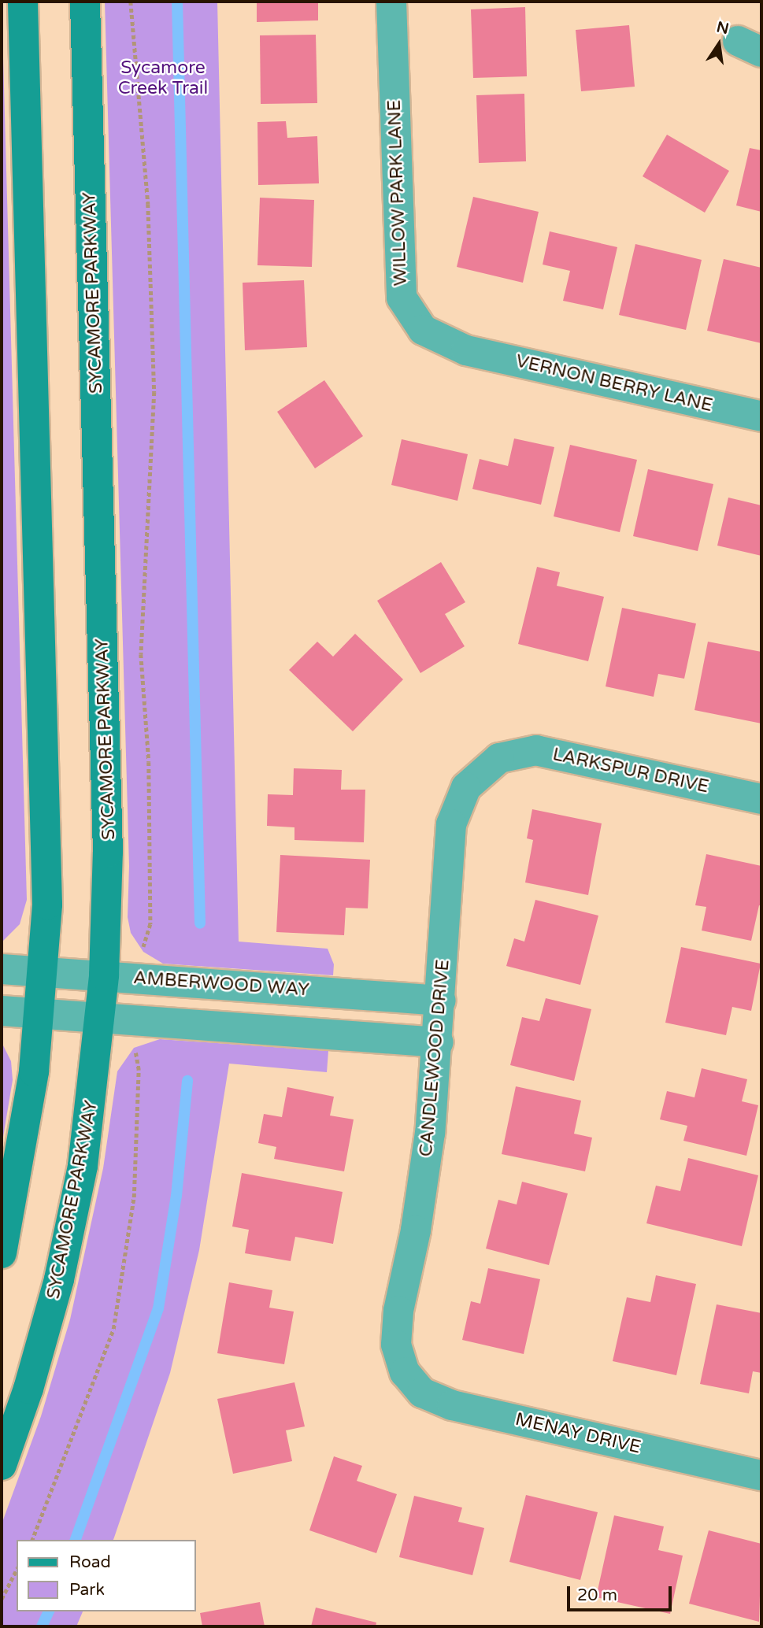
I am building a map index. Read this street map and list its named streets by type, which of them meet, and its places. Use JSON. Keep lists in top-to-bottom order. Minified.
{"streets":{"main road":["SYCAMORE PARKWAY"],"street":["WILLOW PARK LANE","VERNON BERRY LANE","LARKSPUR DRIVE","AMBERWOOD WAY","CANDLEWOOD DRIVE","MENAY DRIVE"]},"crossings":[["WILLOW PARK LANE","VERNON BERRY LANE"],["SYCAMORE PARKWAY","AMBERWOOD WAY"],["LARKSPUR DRIVE","CANDLEWOOD DRIVE"],["AMBERWOOD WAY","CANDLEWOOD DRIVE"],["CANDLEWOOD DRIVE","MENAY DRIVE"]],"parks":["Sycamore Creek Trail"],"legend":["Road","Park"],"scale_bar":"20 m","north":"top"}
